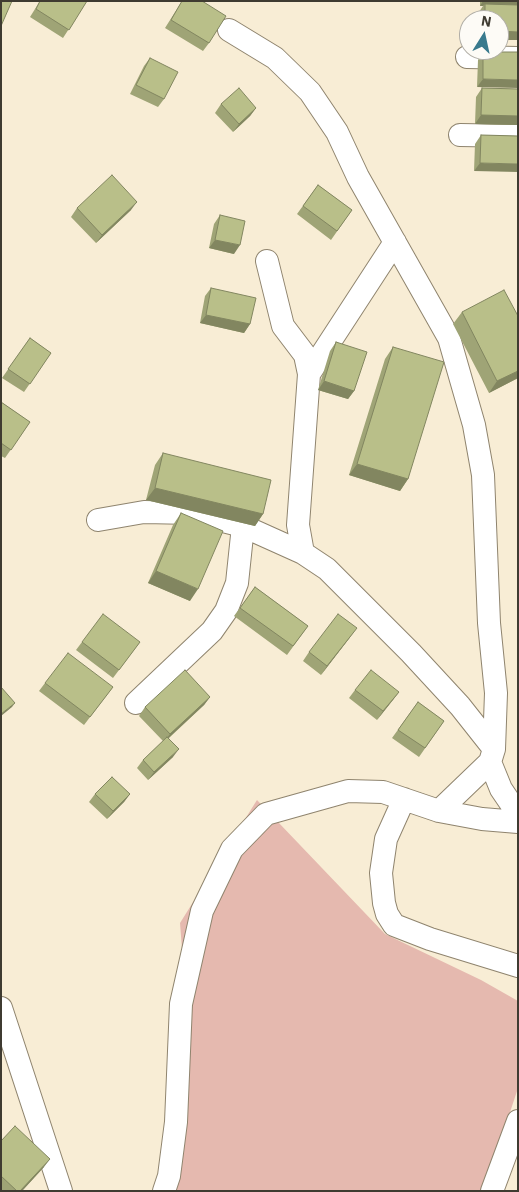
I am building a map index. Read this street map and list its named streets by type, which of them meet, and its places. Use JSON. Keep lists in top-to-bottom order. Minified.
{"north":"top"}
